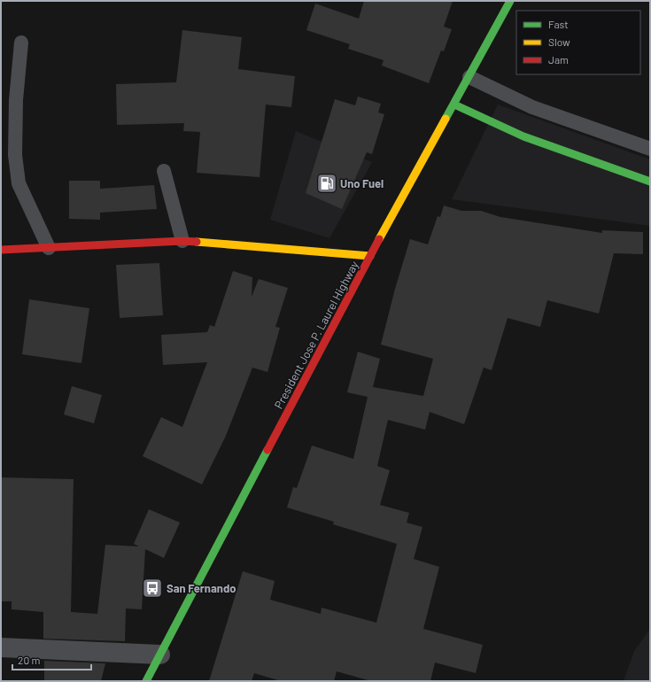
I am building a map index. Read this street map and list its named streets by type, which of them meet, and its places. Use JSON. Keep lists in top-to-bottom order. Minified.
{"streets":{"main road":["President Jose P. Laurel Highway"]},"places":{"fuel station":["Uno Fuel"],"bus stop":["San Fernando"]},"legend":["Fast","Slow","Jam"],"scale_bar":"20 m"}
